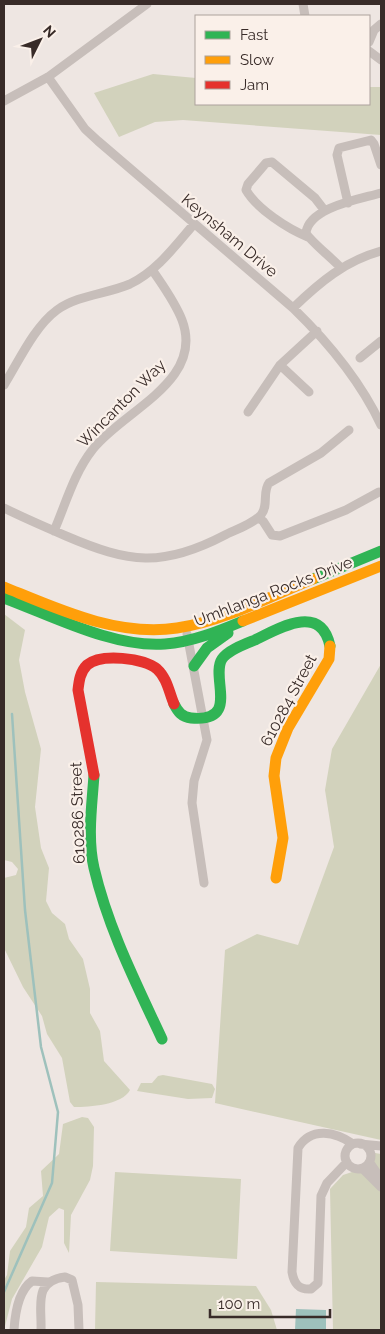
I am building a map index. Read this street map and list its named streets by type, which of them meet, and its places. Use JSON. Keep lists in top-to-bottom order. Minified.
{"streets":{"street":["Keynsham Drive","Wincanton Way","Umhlanga Rocks Drive","610284 Street","610286 Street"]},"crossings":[["610284 Street","610286 Street"]],"legend":["Fast","Slow","Jam"],"scale_bar":"100 m","north":"top right"}
